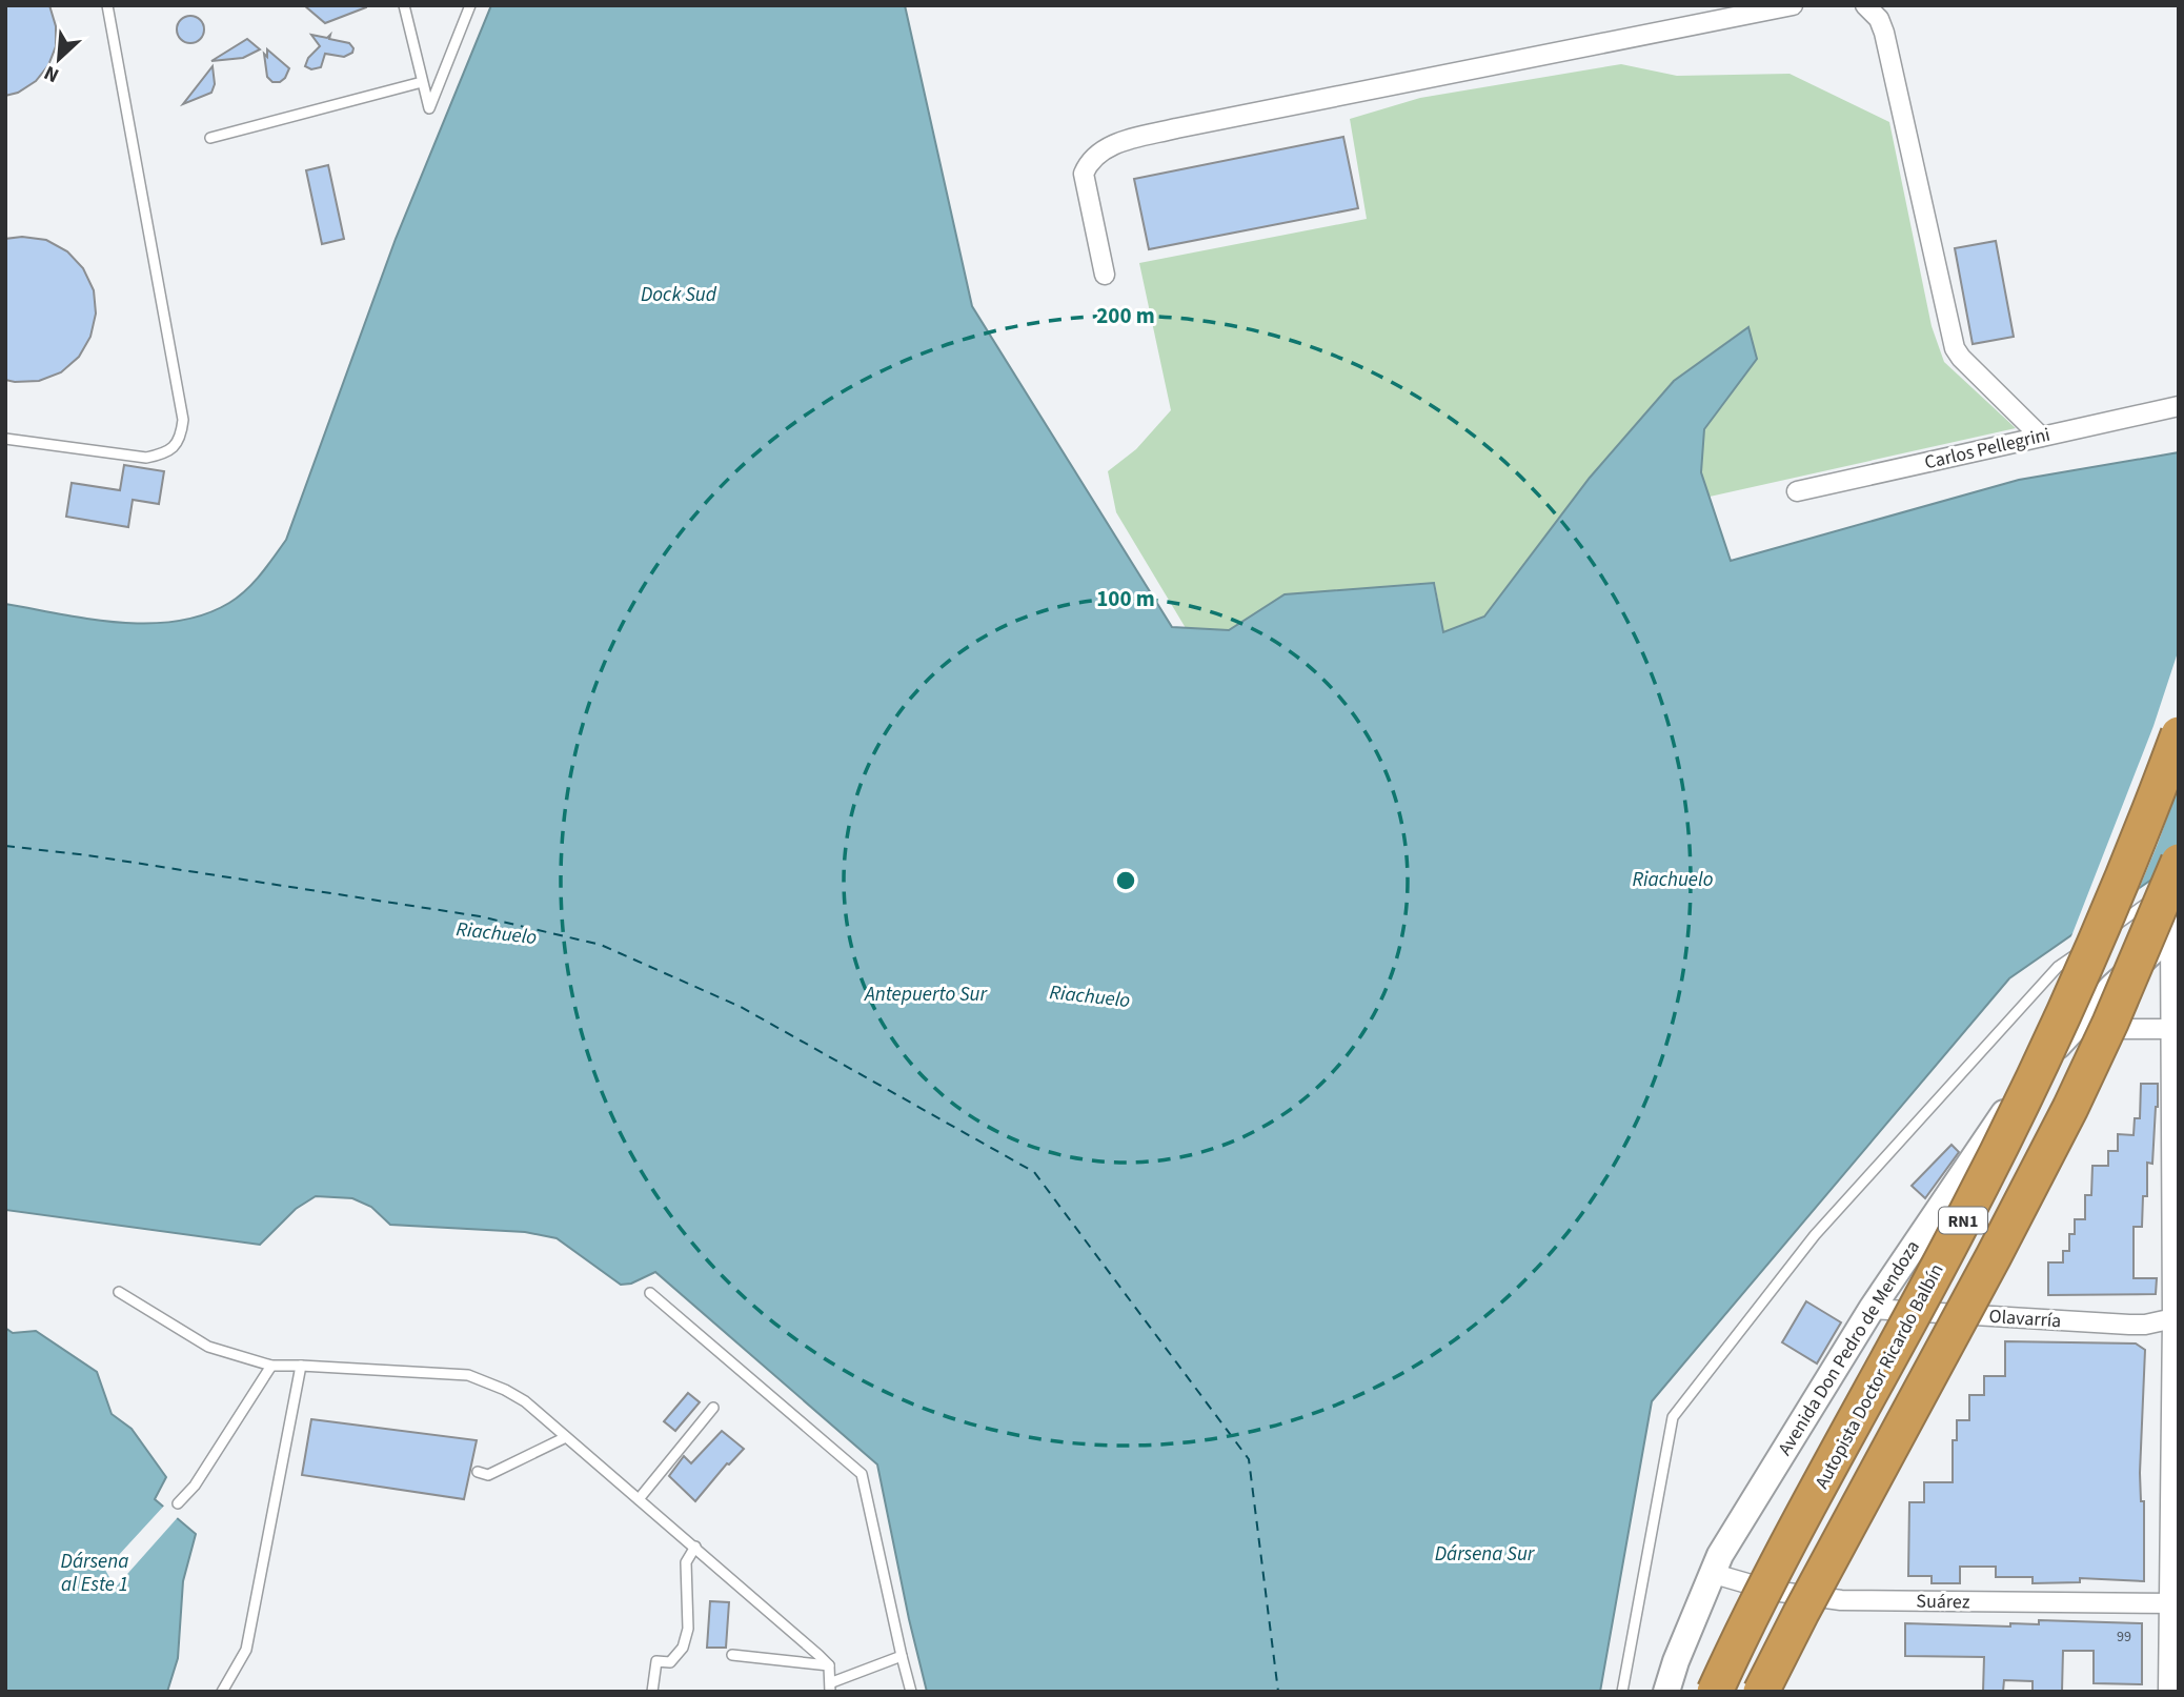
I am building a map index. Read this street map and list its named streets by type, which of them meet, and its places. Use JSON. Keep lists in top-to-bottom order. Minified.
{"streets":{"highway":["RN1","Autopista Doctor Ricardo Balbín"],"main road":["Avenida Don Pedro de Mendoza"],"street":["Carlos Pellegrini","Olavarría","Suárez"]},"crossings":[["Olavarría","Avenida Don Pedro de Mendoza"],["Avenida Don Pedro de Mendoza","Suárez"]],"water":["Dock Sud","Riachuelo","Antepuerto Sur","Dársena Sur","Dársena al Este 1"],"house_numbers":["99"],"north":"bottom left","rings":["200 m","100 m"]}
